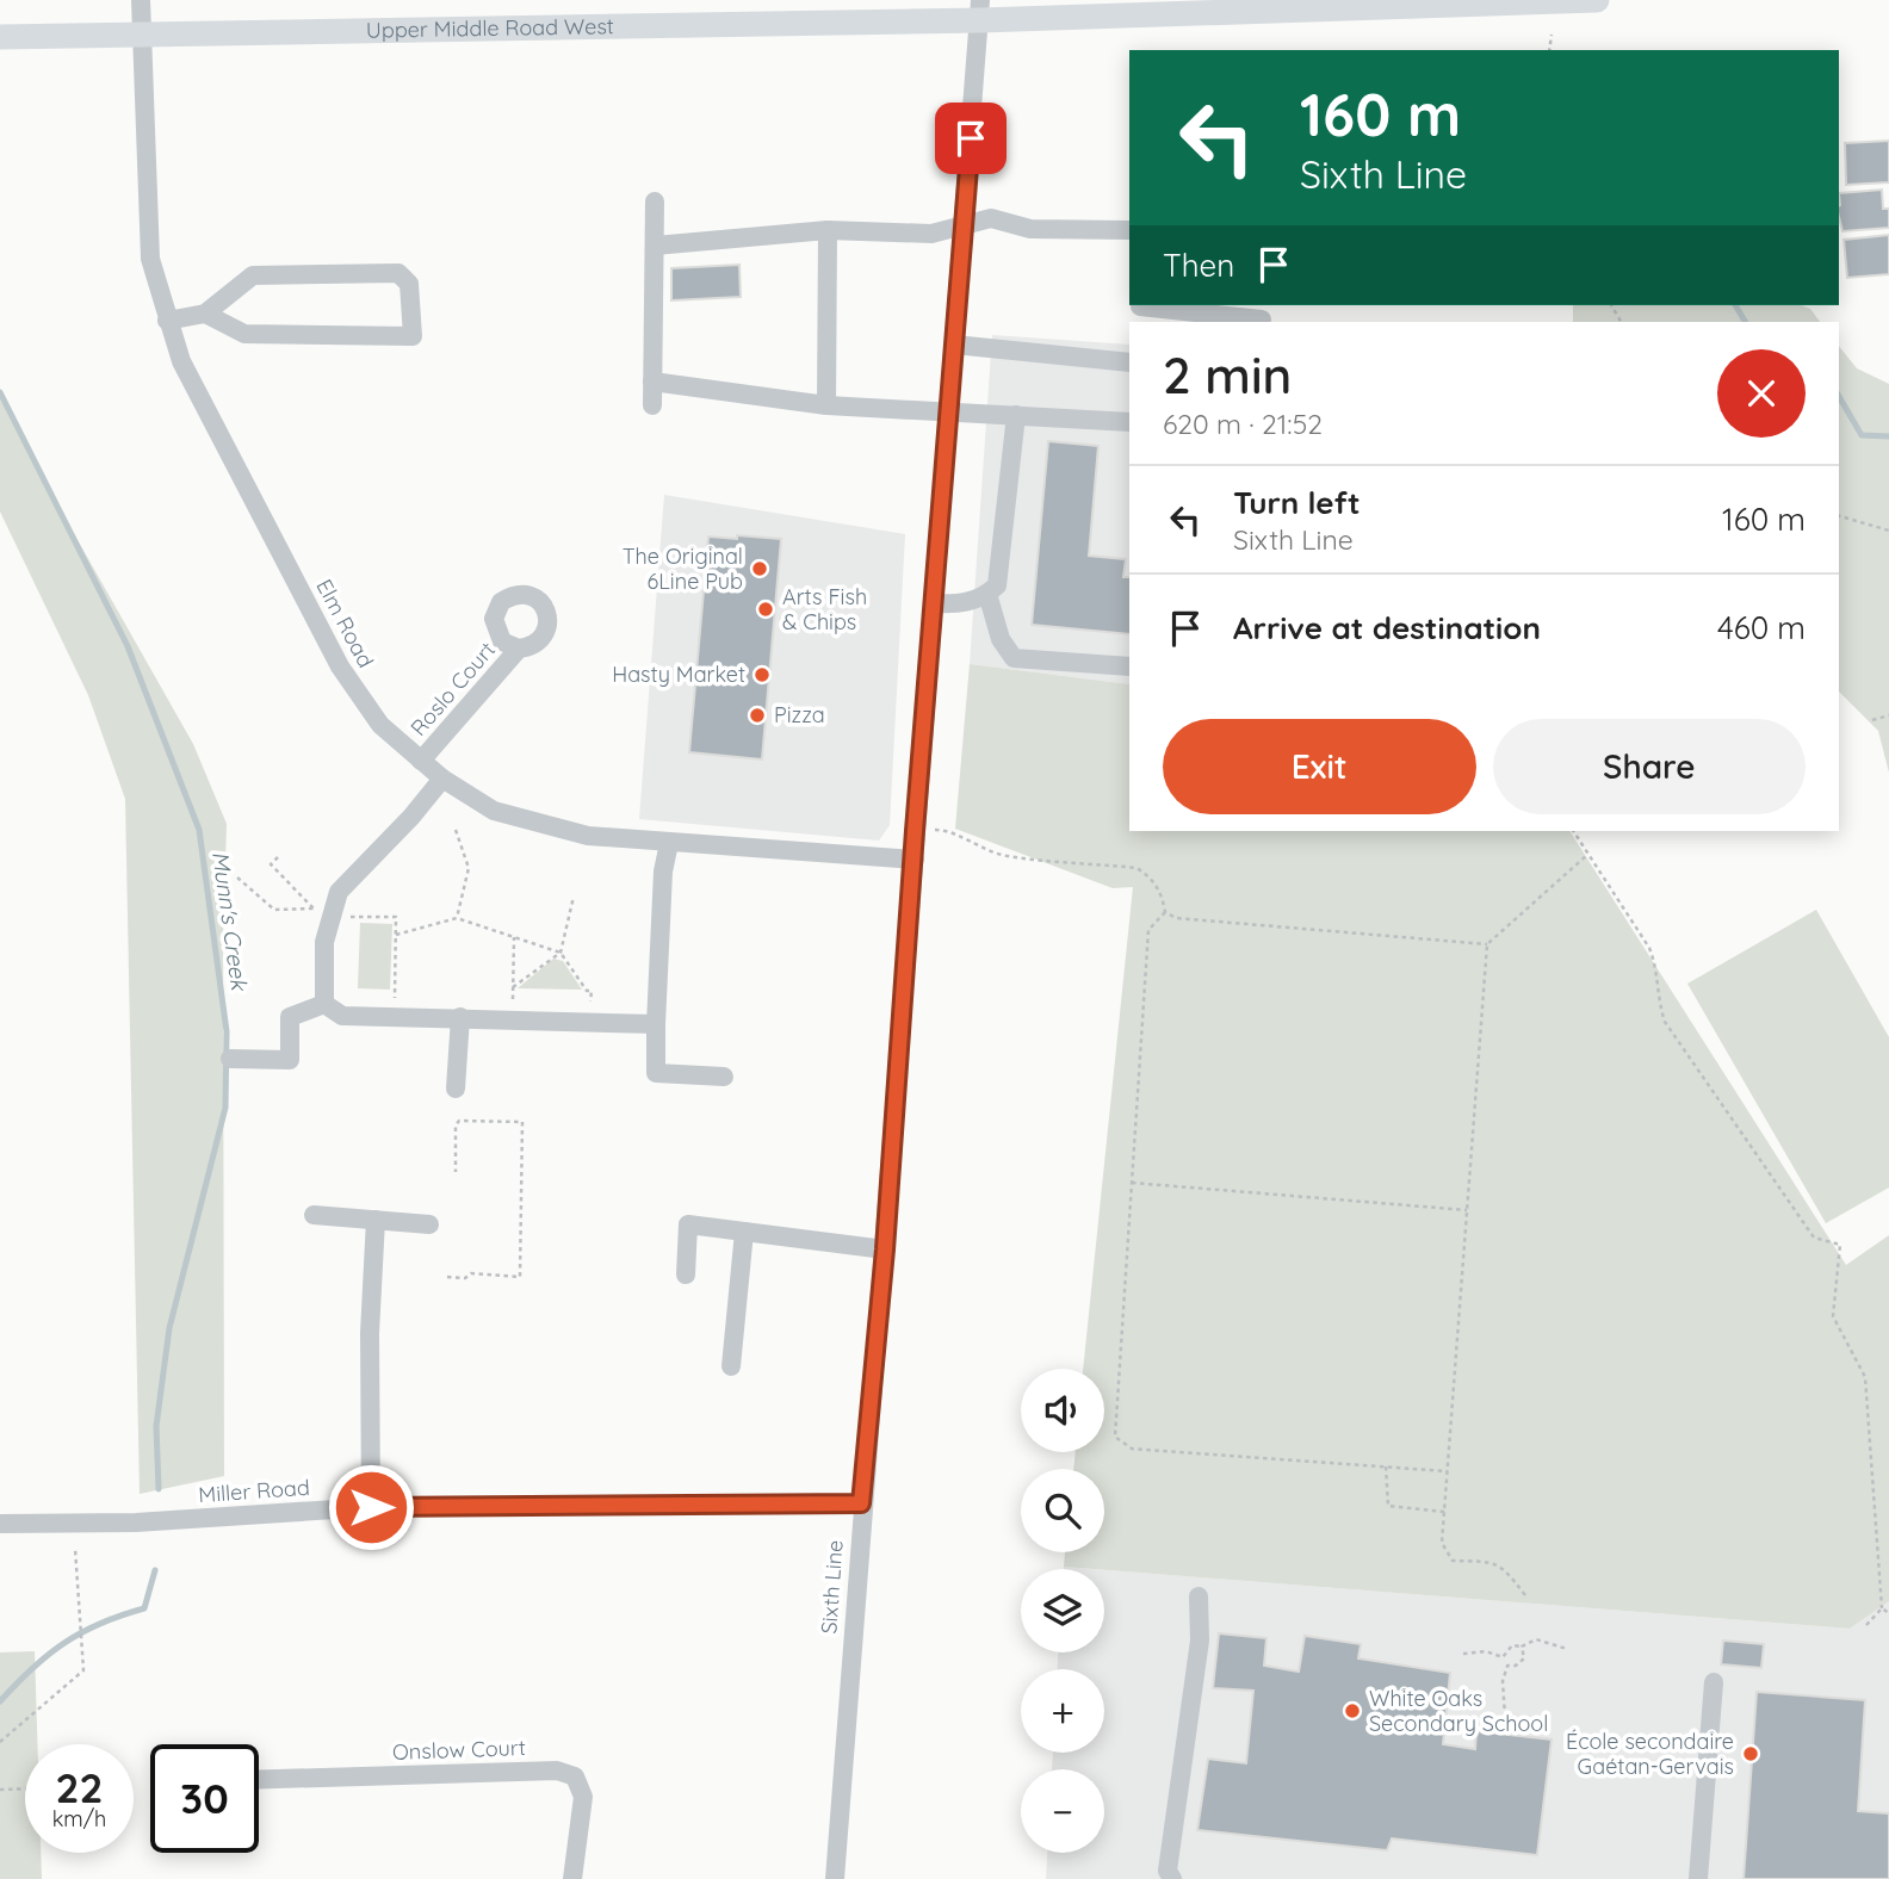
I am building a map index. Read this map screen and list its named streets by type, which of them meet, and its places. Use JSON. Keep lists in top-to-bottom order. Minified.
{"streets":{"main road":["Upper Middle Road West"],"street":["Elm Road","Roslo Court","Miller Road","Sixth Line","Onslow Court"]},"crossings":[["Upper Middle Road West","Elm Road"],["Upper Middle Road West","Sixth Line"],["Elm Road","Roslo Court"],["Elm Road","Sixth Line"],["Miller Road","Sixth Line"]],"water":["Munn's Creek"],"places":["The Original 6Line Pub","Arts Fish & Chips","Hasty Market","Pizza","White Oaks Secondary School","École secondaire Gaétan-Gervais"],"page":{"turn":["160 m","Sixth Line"],"then":"Then","heading":["2 min","620 m · 21:52"],"list":[{"name":"Turn left","note":"Sixth Line","value":"160 m"},{"name":"Arrive at destination","value":"460 m"}],"buttons":["Exit","Share"],"map_buttons":["+","−"],"speed":"22 km/h","limit":"30"}}
